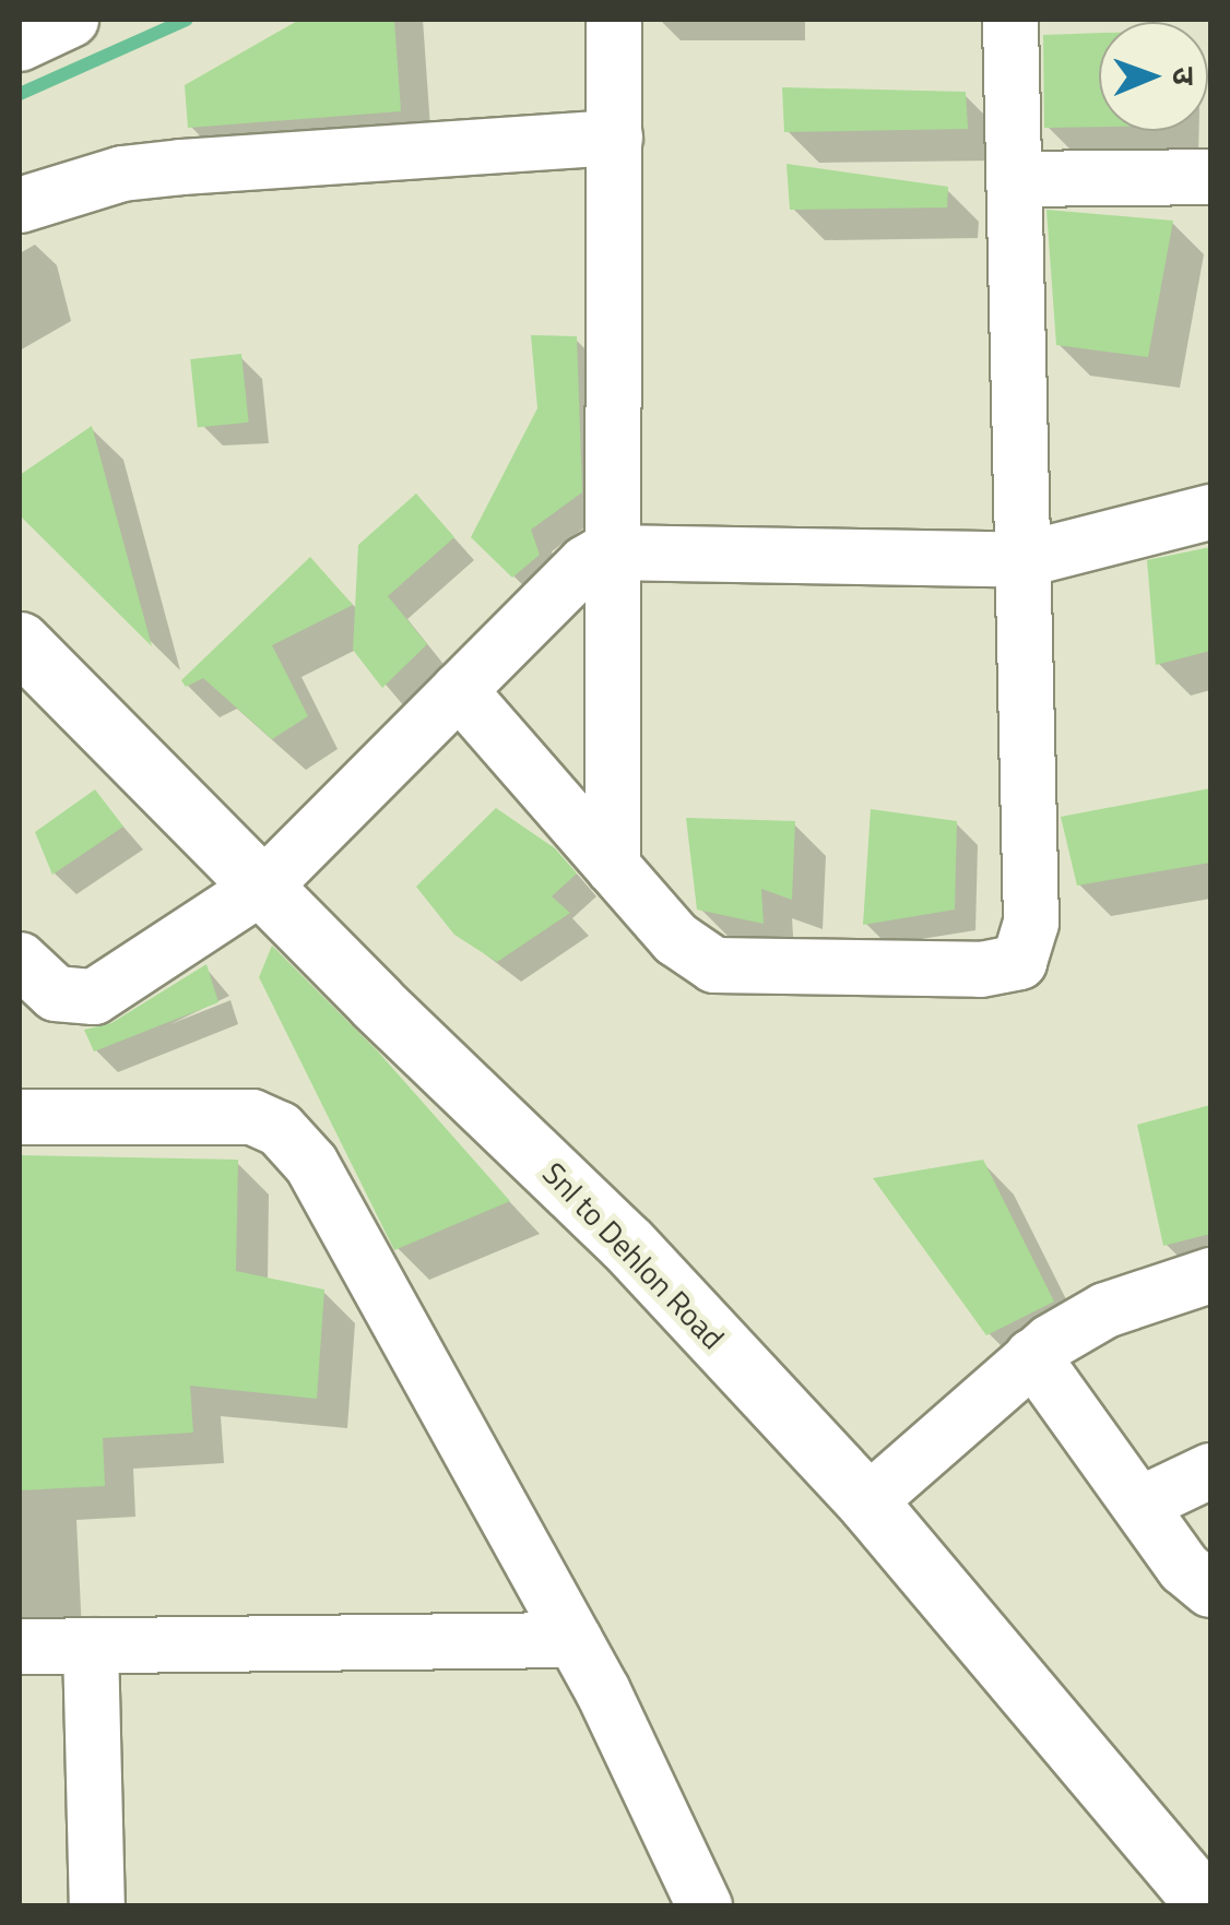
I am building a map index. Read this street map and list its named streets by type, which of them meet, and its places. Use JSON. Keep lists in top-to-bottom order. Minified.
{"streets":{"street":["Snl to Dehlon Road"]},"north":"right"}
